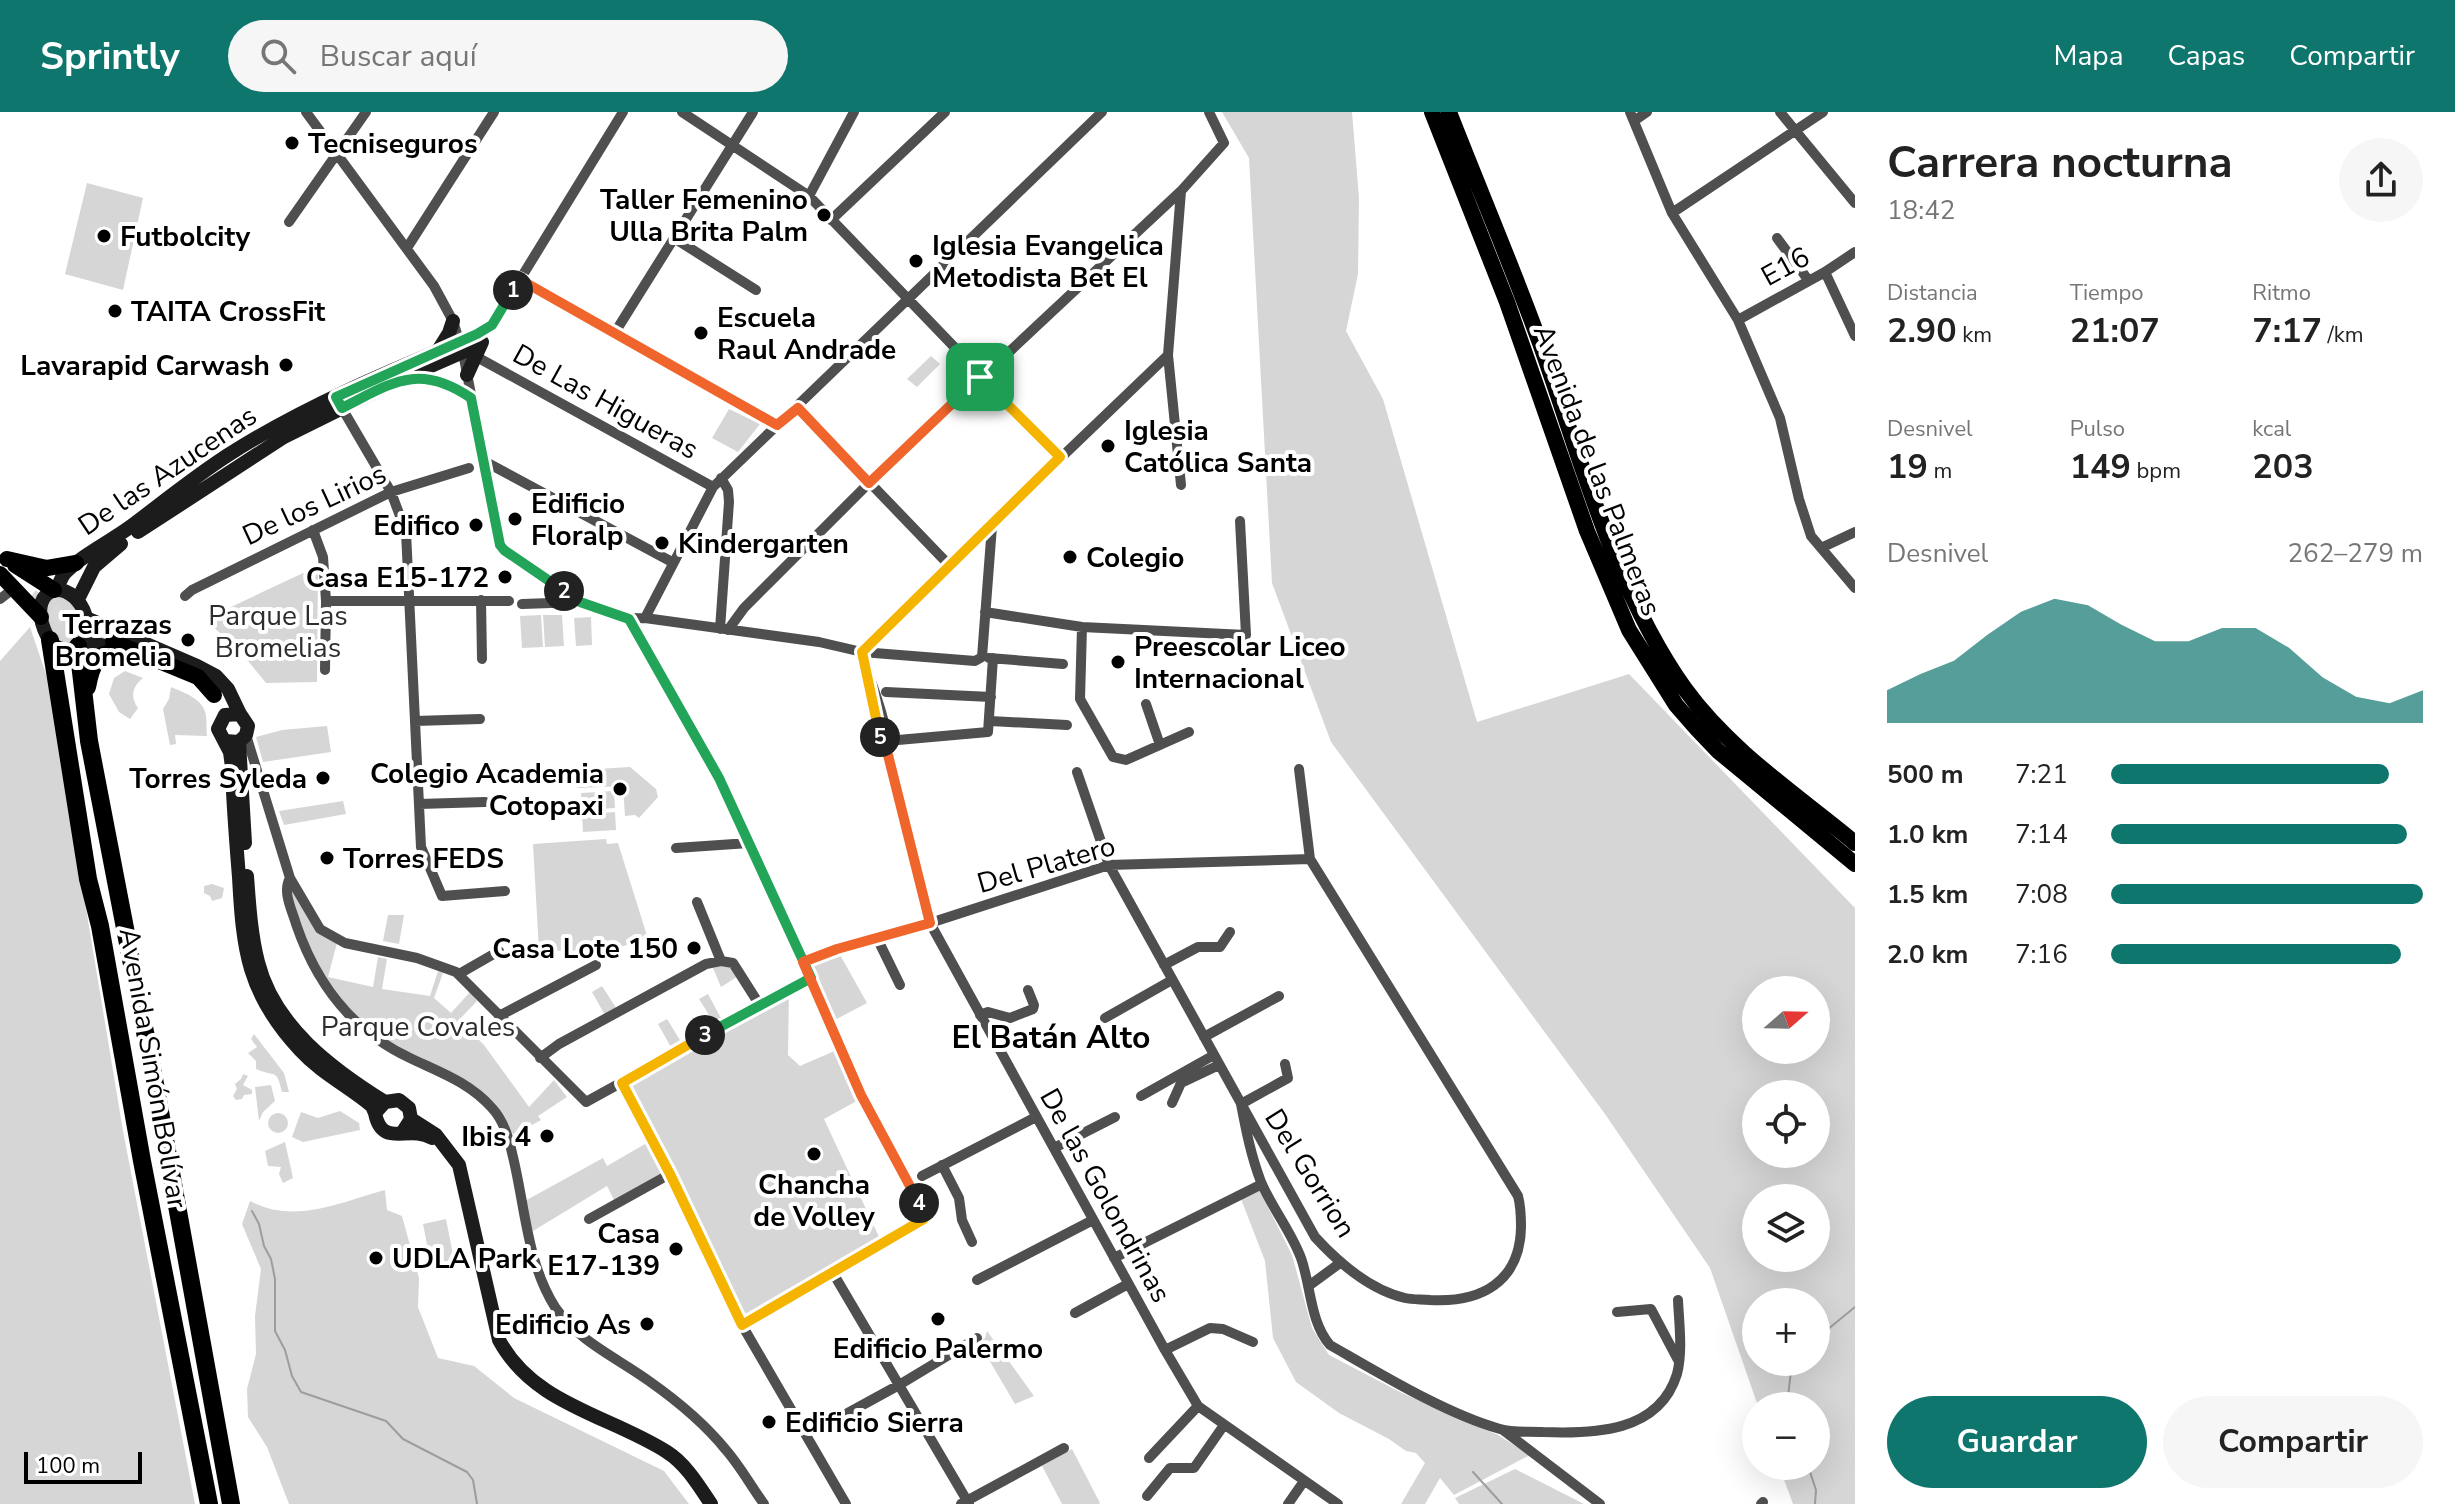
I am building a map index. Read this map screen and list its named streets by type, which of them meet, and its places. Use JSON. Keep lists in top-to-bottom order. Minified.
{"streets":{"highway":["Avenida Simón Bolívar"],"main road":["Avenida de las Palmeras"],"street":["E16","De Las Higueras","De las Azucenas","De los Lirios","Del Platero","Del Gorrion","De las Golondrinas"]},"crossings":[["De Las Higueras","De las Azucenas"],["De las Azucenas","Avenida Simón Bolívar"],["Del Platero","Del Gorrion"],["Del Platero","De las Golondrinas"]],"districts":["El Batán Alto"],"parks":["Parque Las Bromelias","Parque Covales"],"places":["Tecniseguros","Taller Femenino Ulla Brita Palm","Futbolcity","Iglesia Evangelica Metodista Bet El","TAITA CrossFit","Escuela Raul Andrade","Lavarapid Carwash","Iglesia Católica Santa","Edificio Floralp","Edifico","Kindergarten","Colegio","Casa E15-172","Terrazas Bromelia","Preescolar Liceo Internacional","Torres Syleda","Colegio Academia Cotopaxi","Torres FEDS","Casa Lote 150","Ibis 4","Chancha de Volley","Casa E17-139","UDLA Park","Edificio Palermo","Edificio As","Edificio Sierra"],"scale_bar":"100 m","north":"right","page":{"header":"Sprintly","search":"Buscar aquí","nav":["Mapa","Capas","Compartir"],"heading":["Carrera nocturna","18:42"],"stats":[["Distancia","2.90 km"],["Tiempo","21:07"],["Ritmo","7:17 /km"],["Desnivel","19 m"],["Pulso","149 bpm"],["kcal","203"]],"pins":["1","2","5","3","4"],"chart":["Desnivel","262–279 m"],"list":[{"name":"500 m","note":"7:21"},{"name":"1.0 km","note":"7:14"},{"name":"1.5 km","note":"7:08"},{"name":"2.0 km","note":"7:16"}],"map_buttons":["+","−"],"buttons":["Guardar","Compartir"],"scale":"100 m"}}
